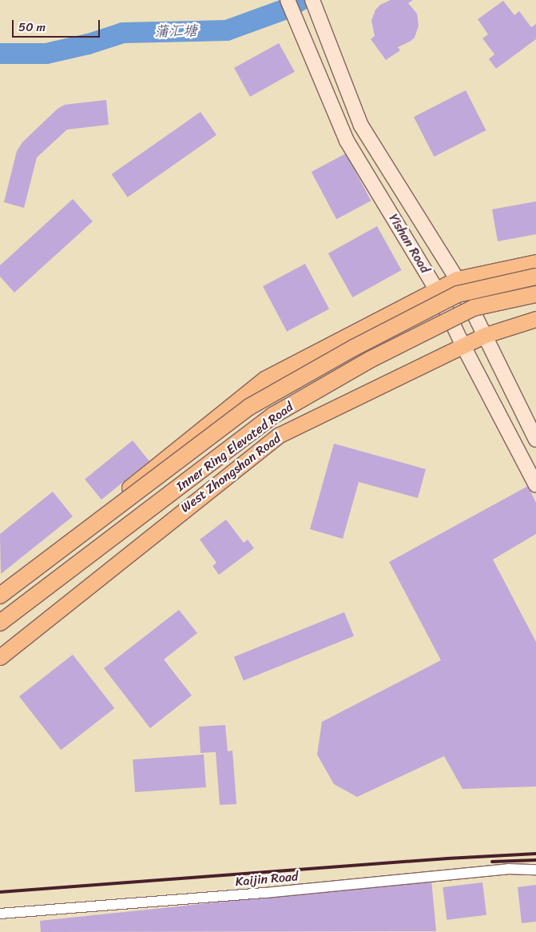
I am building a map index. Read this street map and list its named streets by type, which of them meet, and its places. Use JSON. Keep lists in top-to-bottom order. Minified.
{"streets":{"highway":["Inner Ring Elevated Road"],"main road":["Yishan Road","West Zhongshan Road"],"street":["Kaijin Road"]},"crossings":[["Yishan Road","West Zhongshan Road"]],"water":["蒲汇塘"],"scale_bar":"50 m"}
